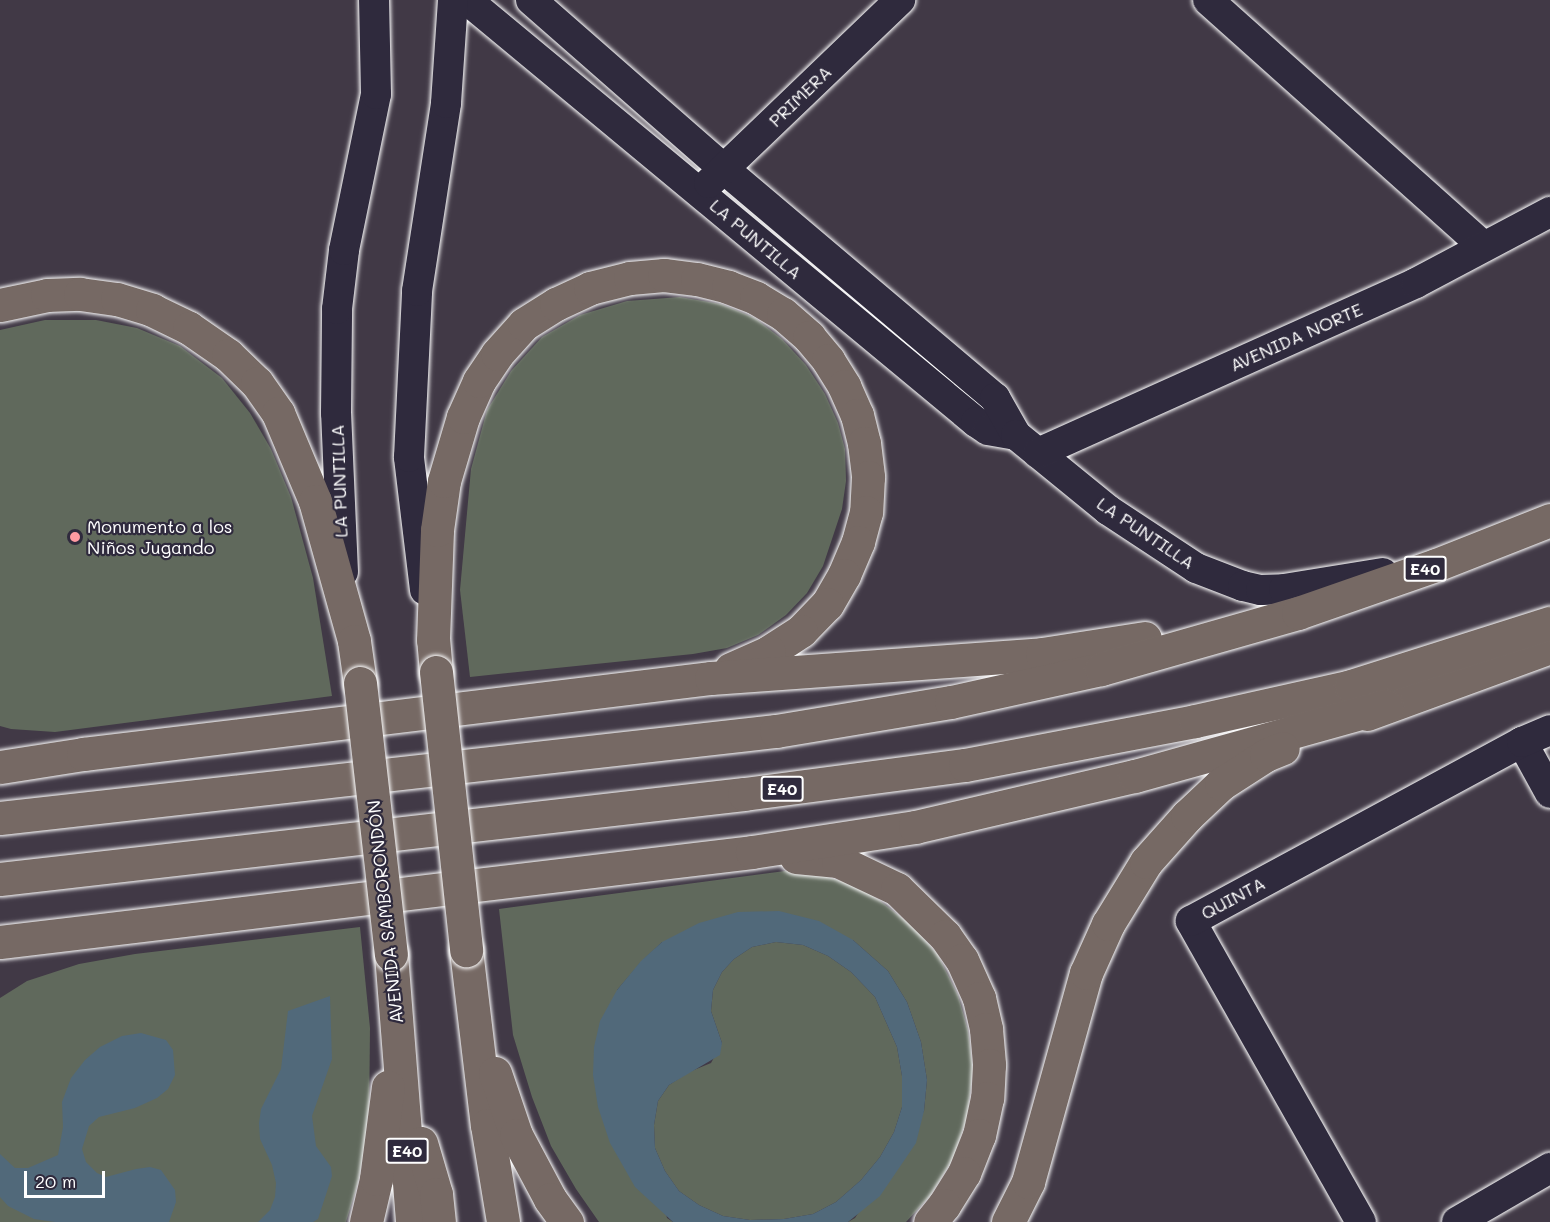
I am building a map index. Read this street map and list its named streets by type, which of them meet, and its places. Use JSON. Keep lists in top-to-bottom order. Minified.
{"streets":{"highway":["E40","AVENIDA SAMBORONDÓN"],"street":["PRIMERA","LA PUNTILLA","AVENIDA NORTE","QUINTA"]},"crossings":[["PRIMERA","LA PUNTILLA"],["LA PUNTILLA","AVENIDA NORTE"],["LA PUNTILLA","E40"],["LA PUNTILLA","AVENIDA SAMBORONDÓN"]],"places":["Monumento a los Niños Jugando"],"scale_bar":"20 m"}
